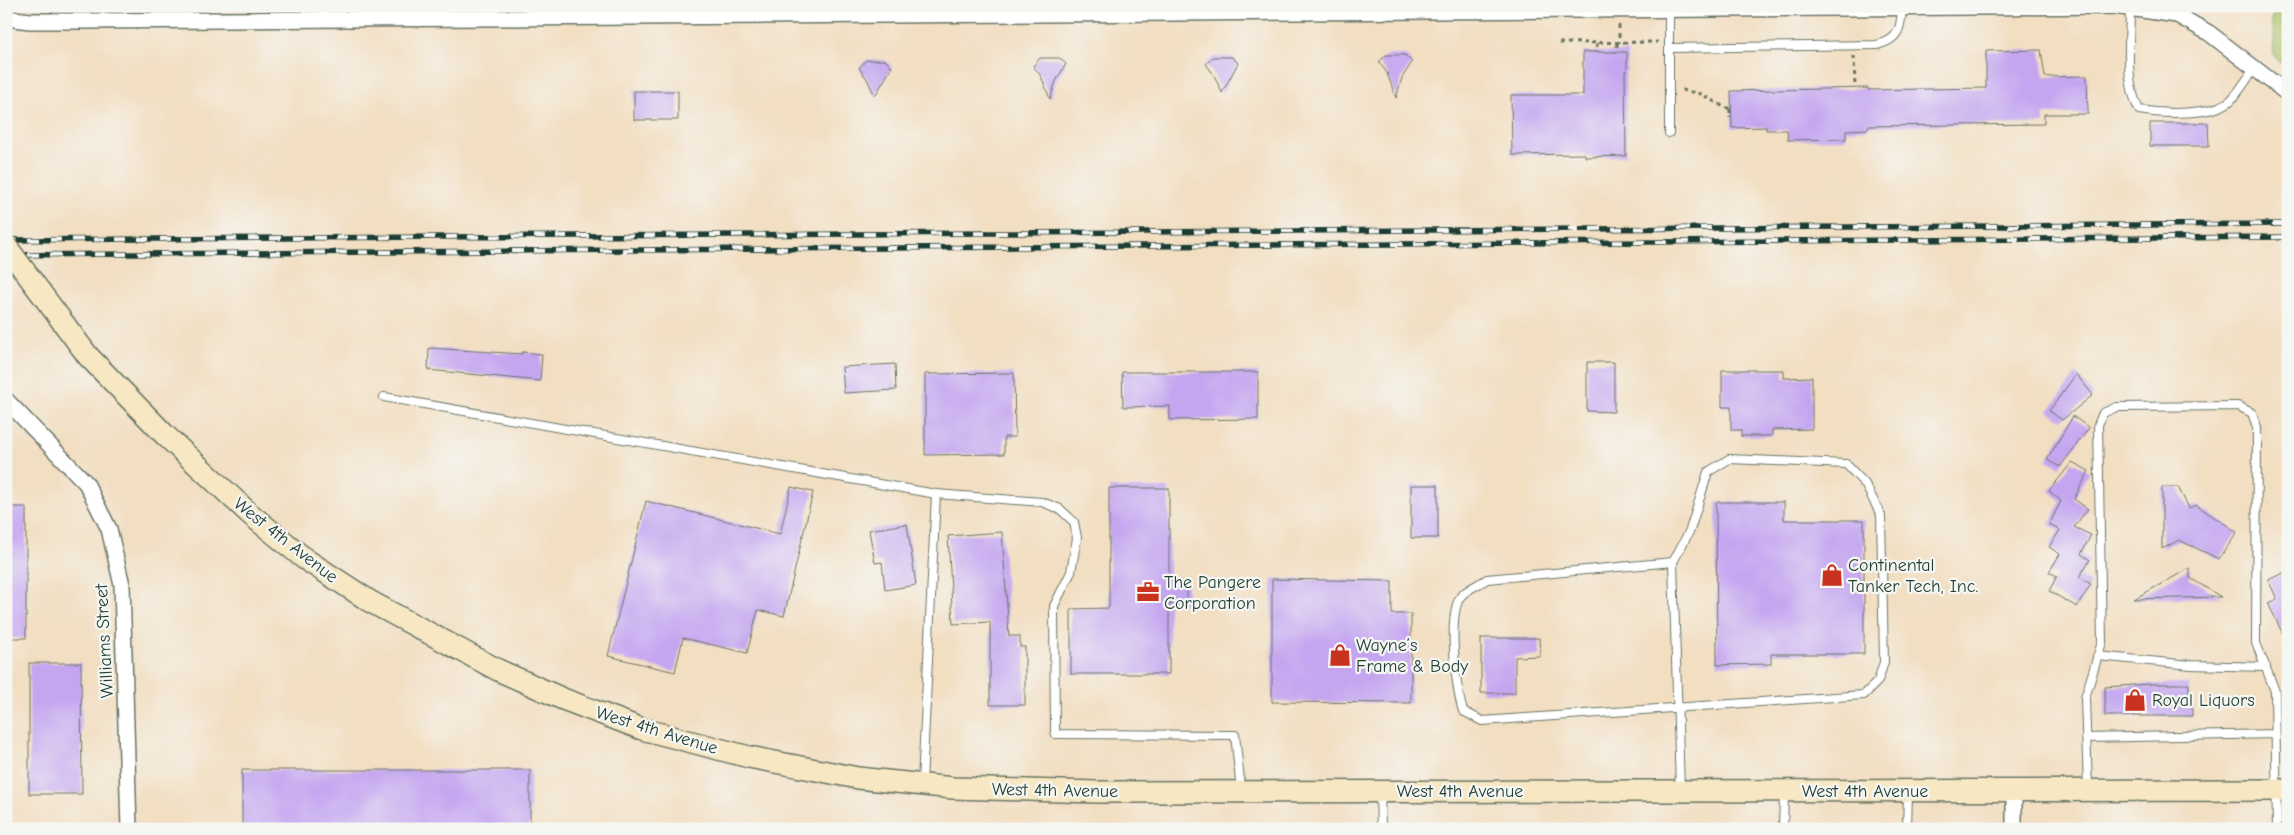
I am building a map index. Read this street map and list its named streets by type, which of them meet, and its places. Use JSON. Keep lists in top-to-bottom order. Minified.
{"streets":{"main road":["West 4th Avenue"],"street":["Williams Street"]},"places":{"shop":["Continental Tanker Tech, Inc.","Wayne’s Frame & Body","Royal Liquors"],"office":["The Pangere Corporation"]}}
